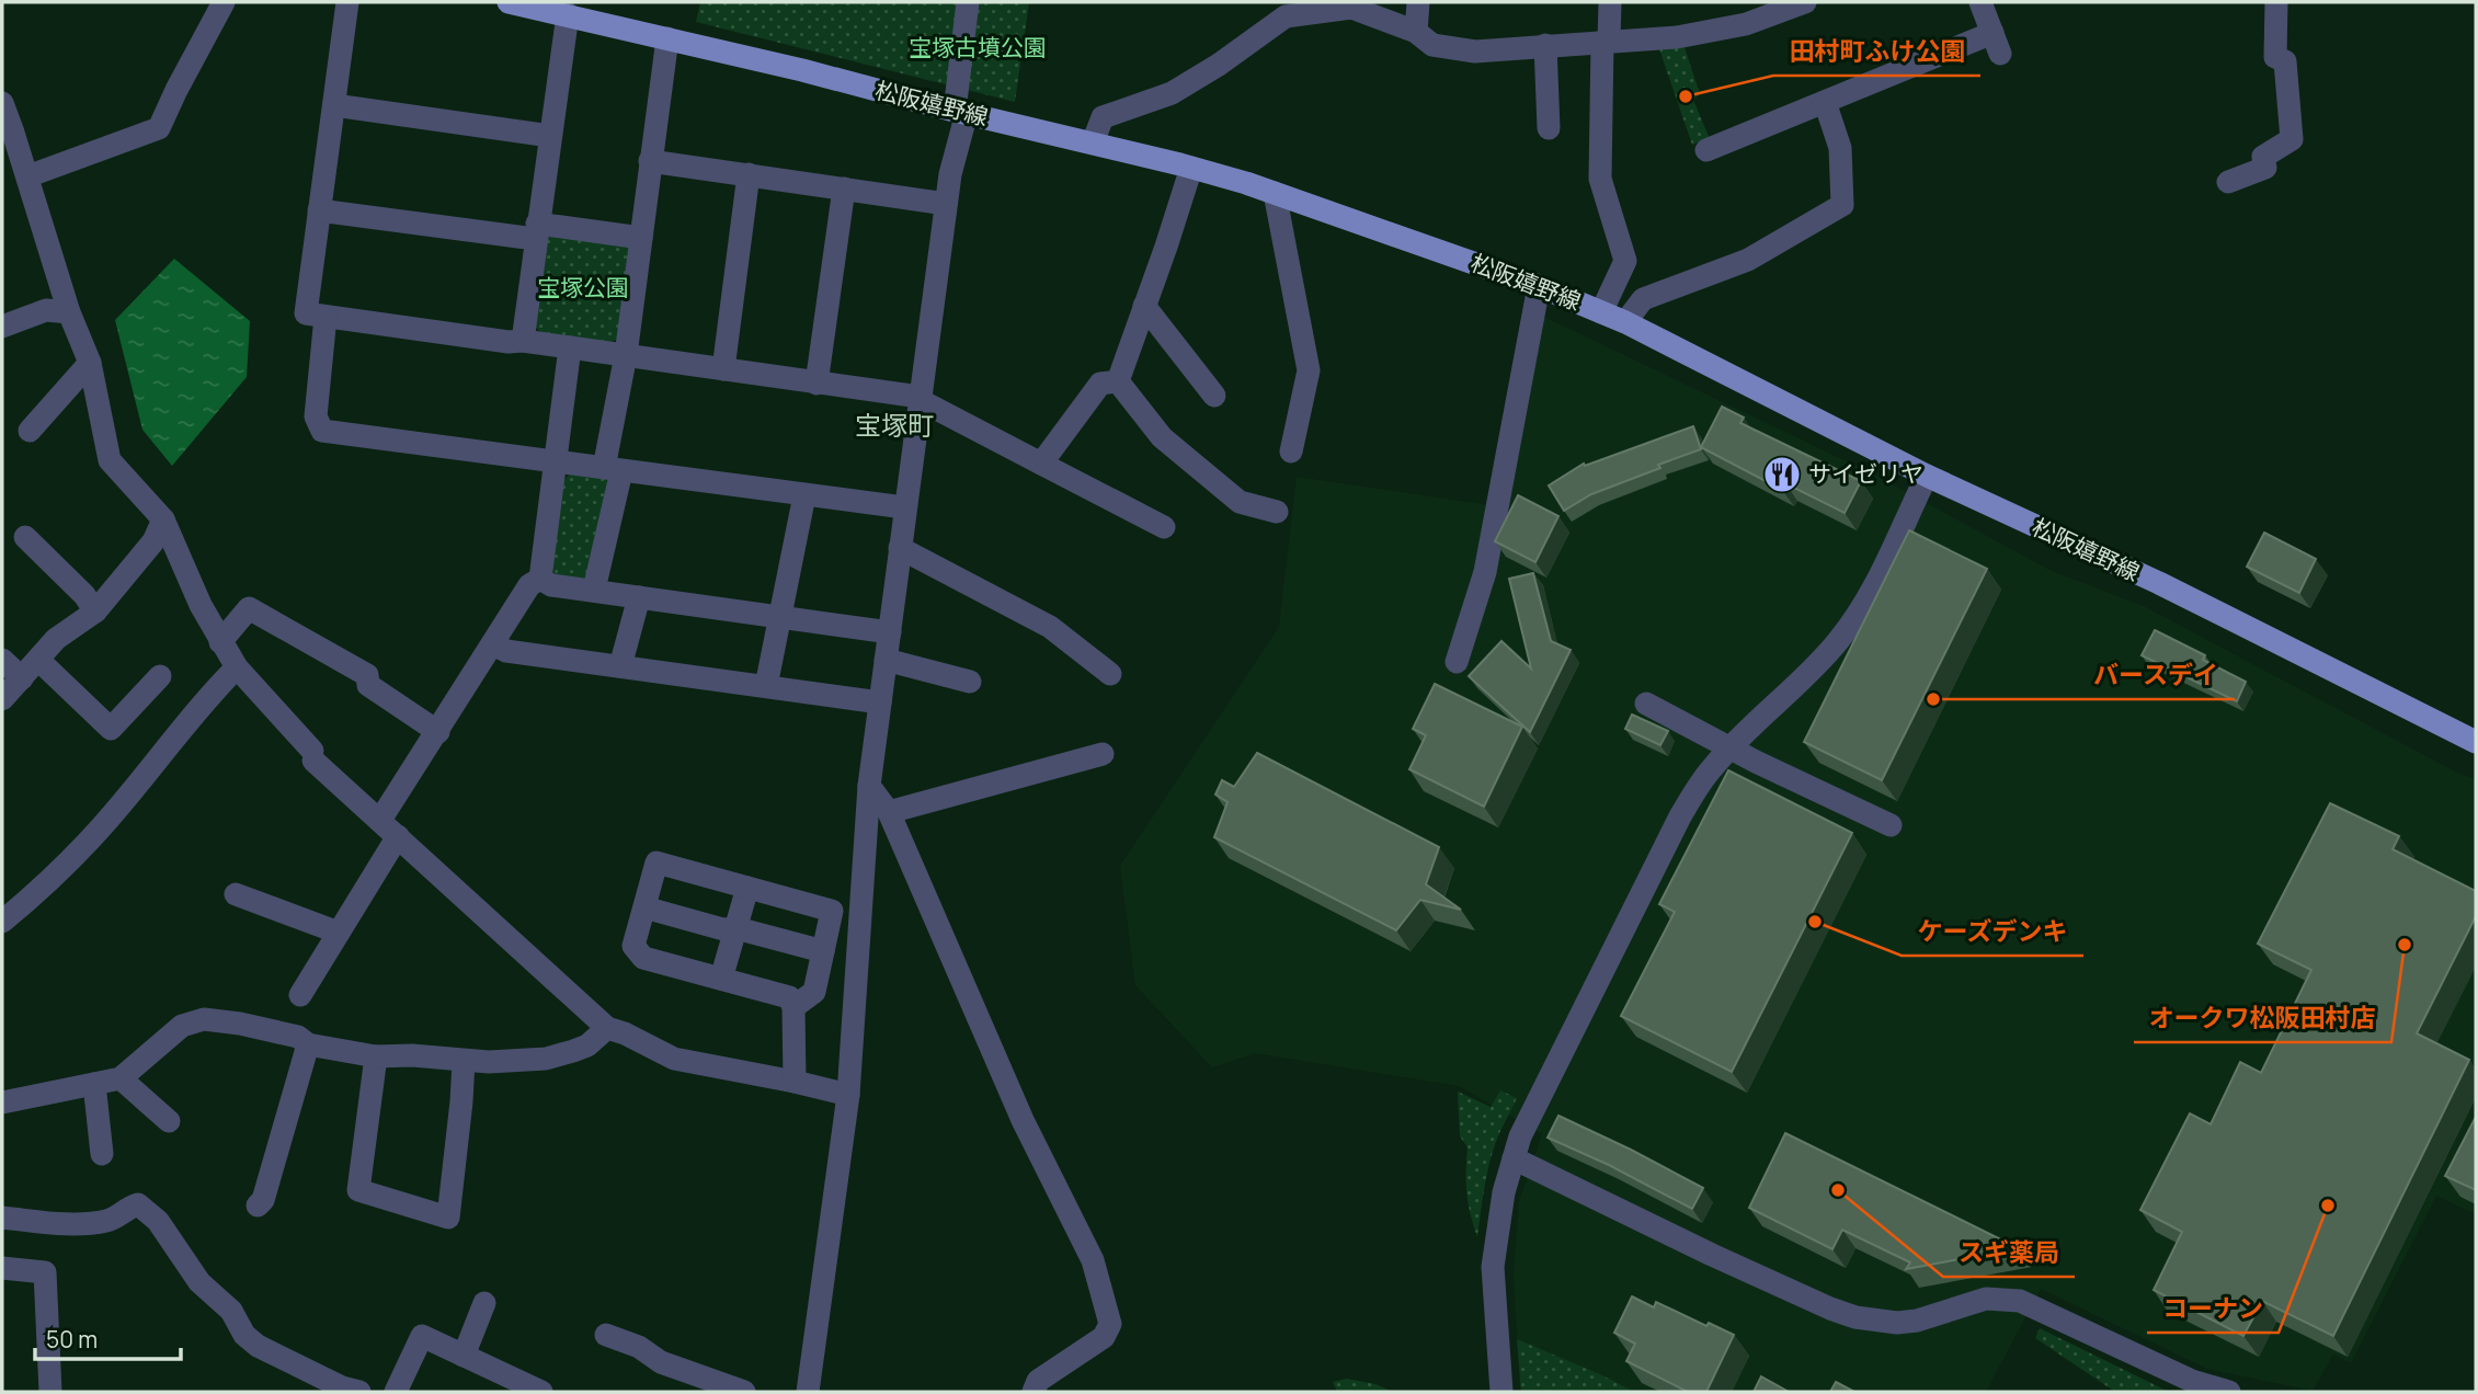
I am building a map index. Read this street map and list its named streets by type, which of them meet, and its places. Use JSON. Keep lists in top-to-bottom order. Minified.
{"streets":{"main road":["松阪嬉野線"]},"districts":["宝塚町"],"parks":["宝塚古墳公園","宝塚公園"],"places":{"other":["田村町ふけ公園","バースデイ","ケーズデンキ","オークワ松阪田村店","スギ薬局","コーナン"],"restaurant":["サイゼリヤ"]},"scale_bar":"50 m"}
